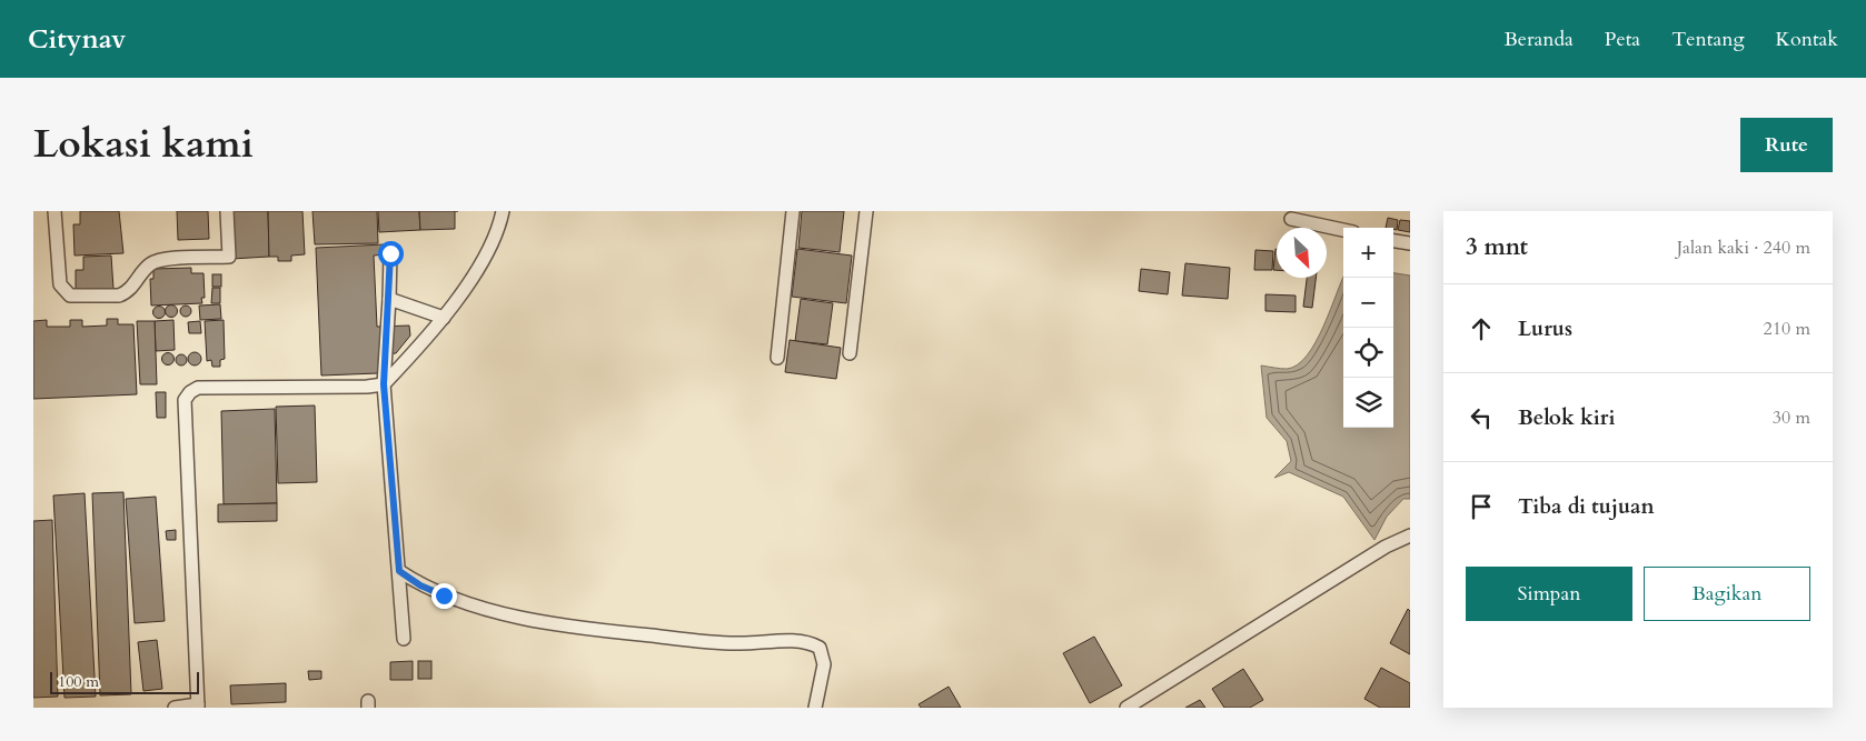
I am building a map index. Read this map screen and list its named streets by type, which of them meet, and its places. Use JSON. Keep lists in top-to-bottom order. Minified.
{"scale_bar":"100 m","north":"bottom right","page":{"header":"Citynav","nav":["Beranda","Peta","Tentang","Kontak"],"title":"Lokasi kami","buttons":["Rute",["Simpan","Bagikan"]],"heading":["3 mnt","Jalan kaki · 240 m"],"map_buttons":["+","−"],"list":[["Lurus","210 m"],["Belok kiri","30 m"],"Tiba di tujuan"],"scale":"100 m"}}
